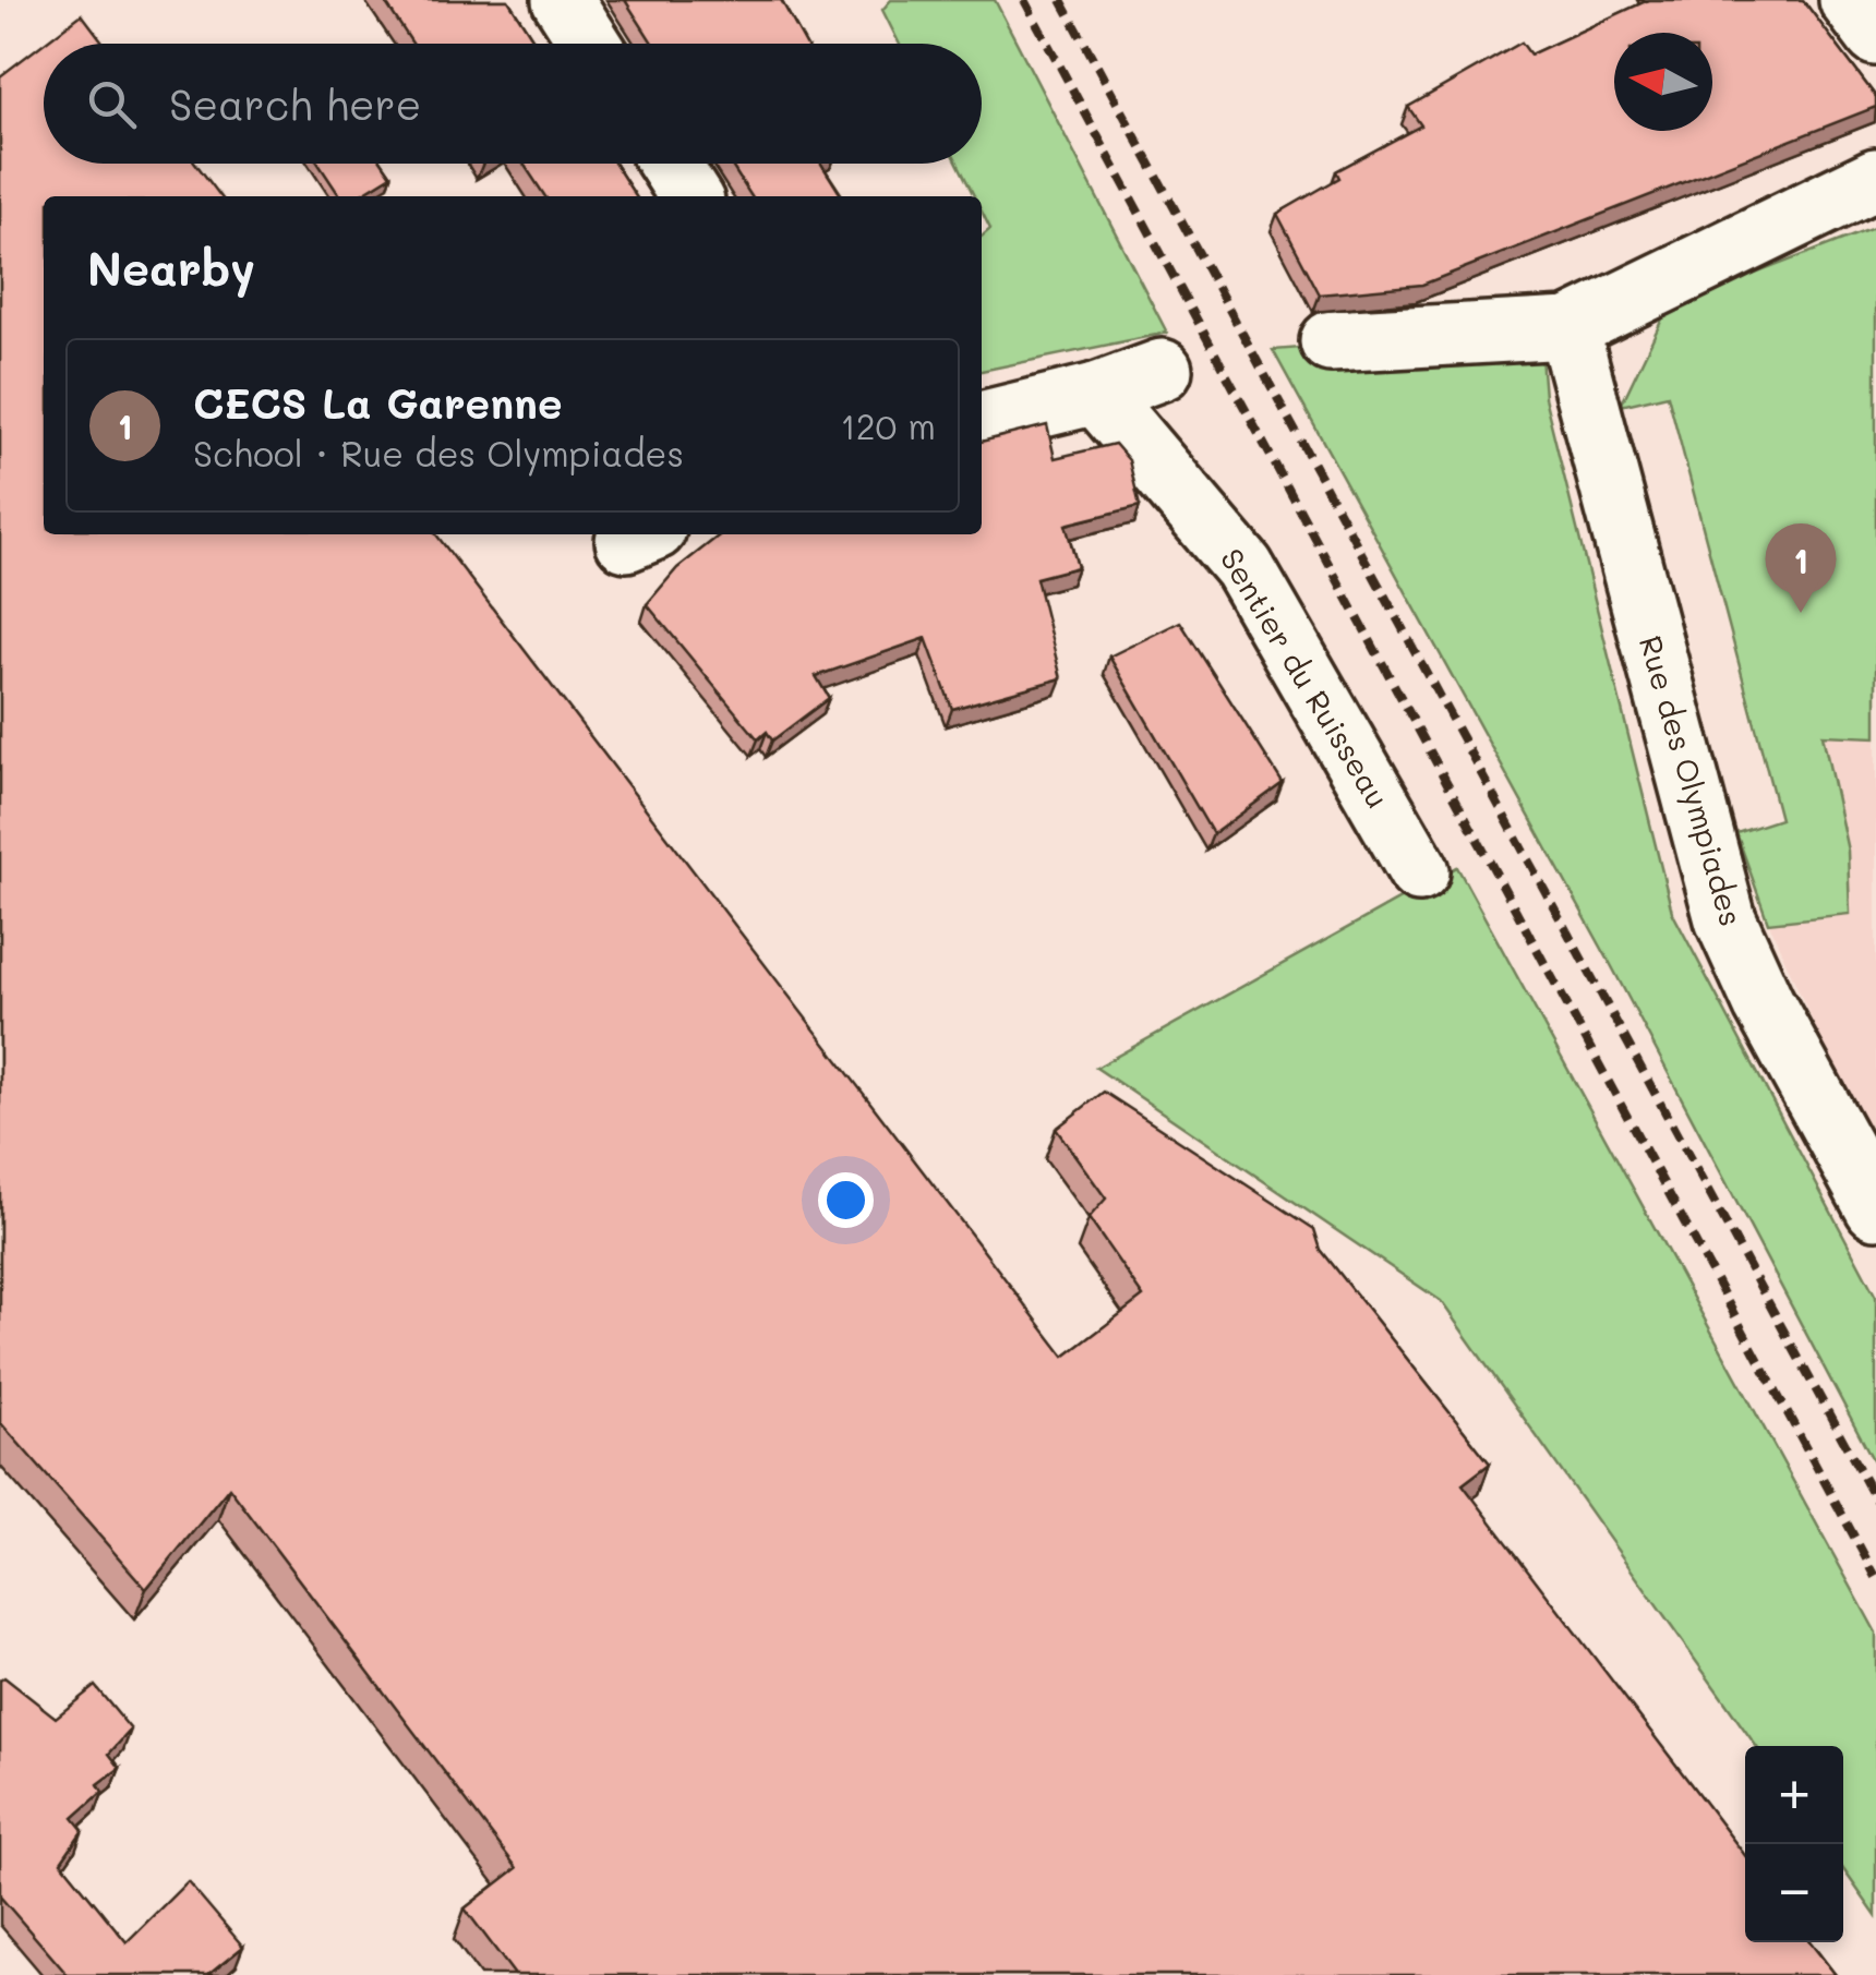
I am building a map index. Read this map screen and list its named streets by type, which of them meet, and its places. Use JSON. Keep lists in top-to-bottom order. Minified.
{"streets":{"street":["Sentier du Ruisseau","Rue des Olympiades"]},"north":"left","page":{"search":"Search here","heading":"Nearby","list":[{"mark":"1","name":"CECS La Garenne","note":"School · Rue des Olympiades","value":"120 m"}],"pins":"1","map_buttons":["+","−"]}}
